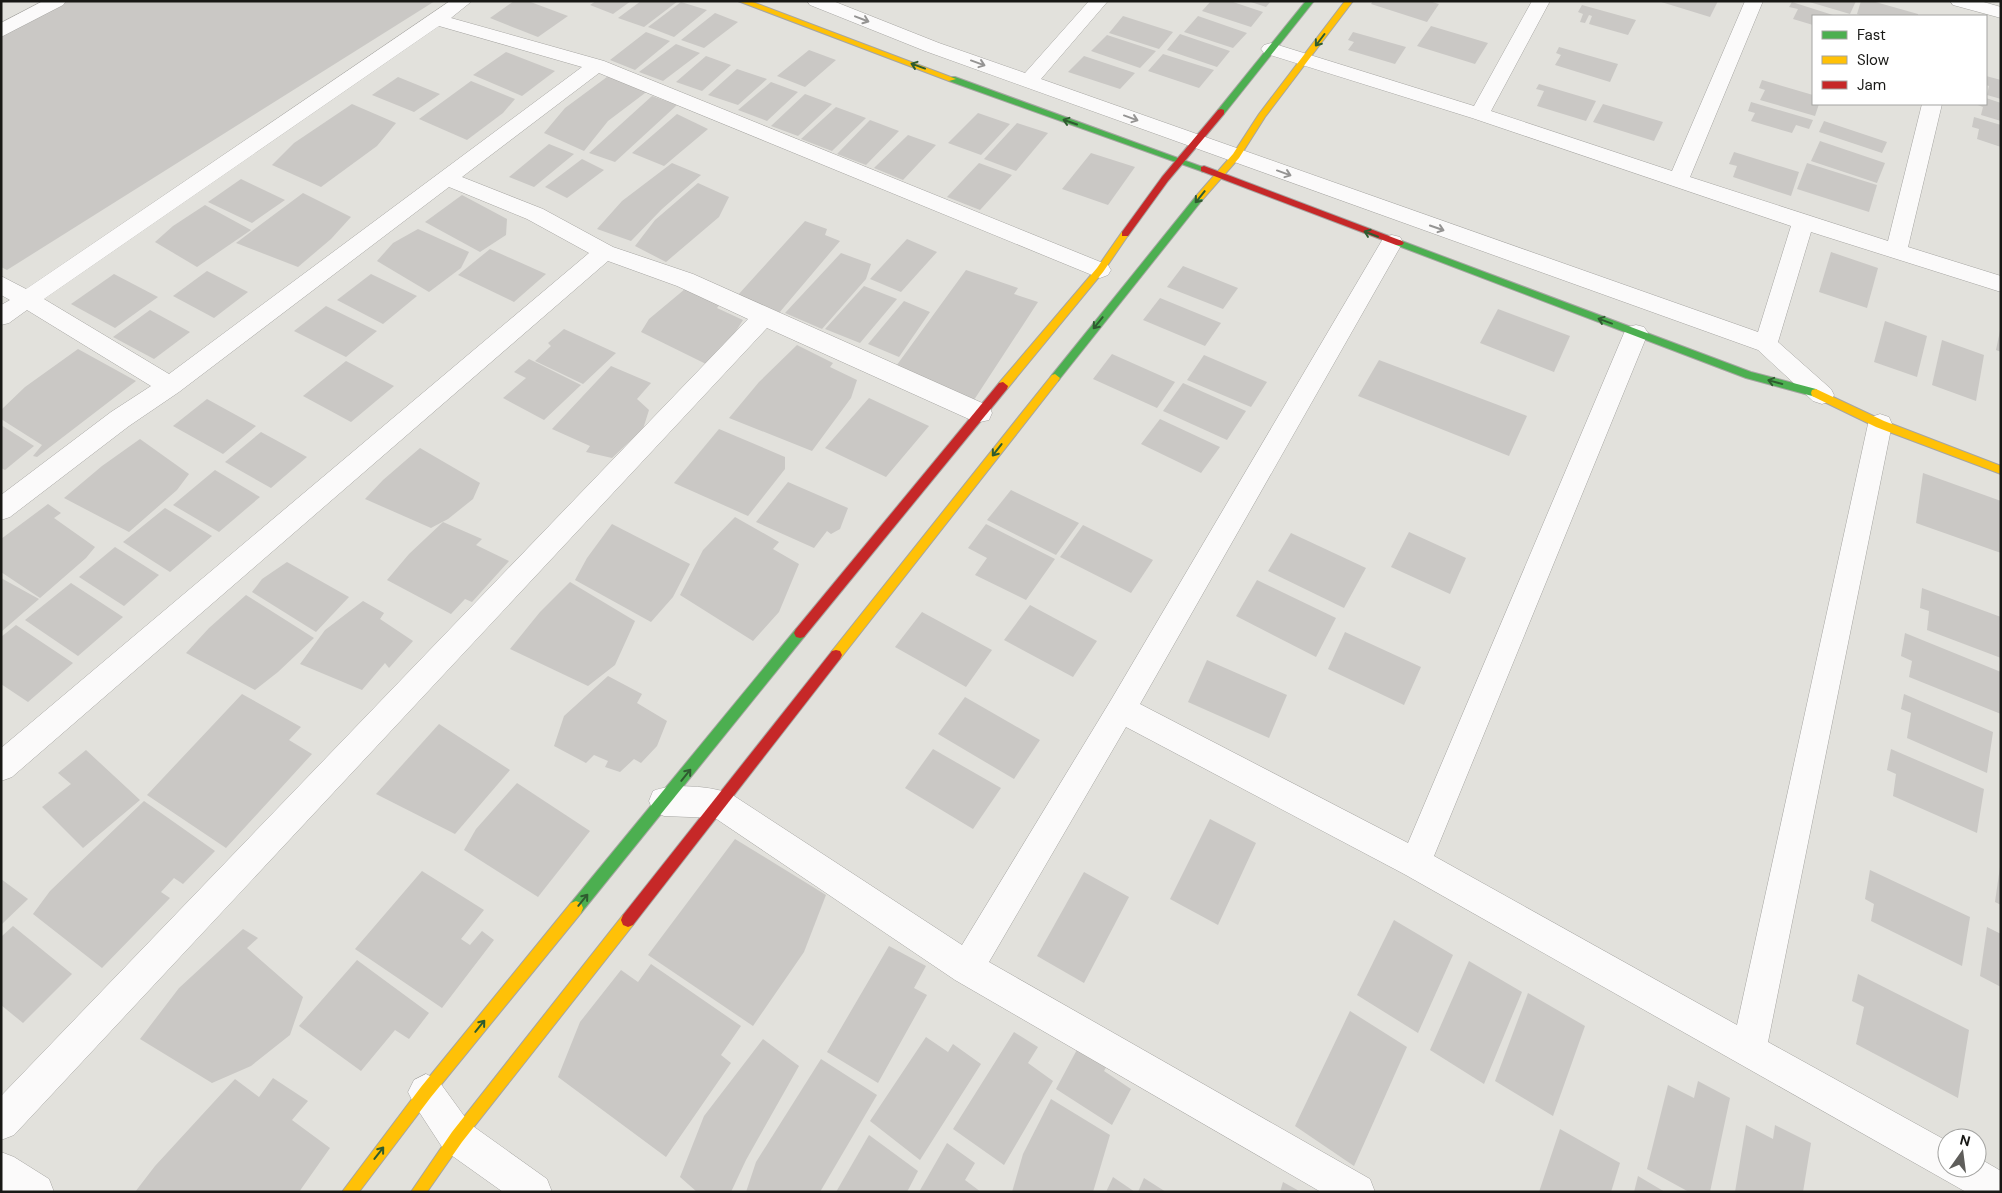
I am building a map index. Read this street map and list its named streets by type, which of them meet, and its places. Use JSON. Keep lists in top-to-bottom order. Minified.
{"legend":["Fast","Slow","Jam"],"north":"top"}
